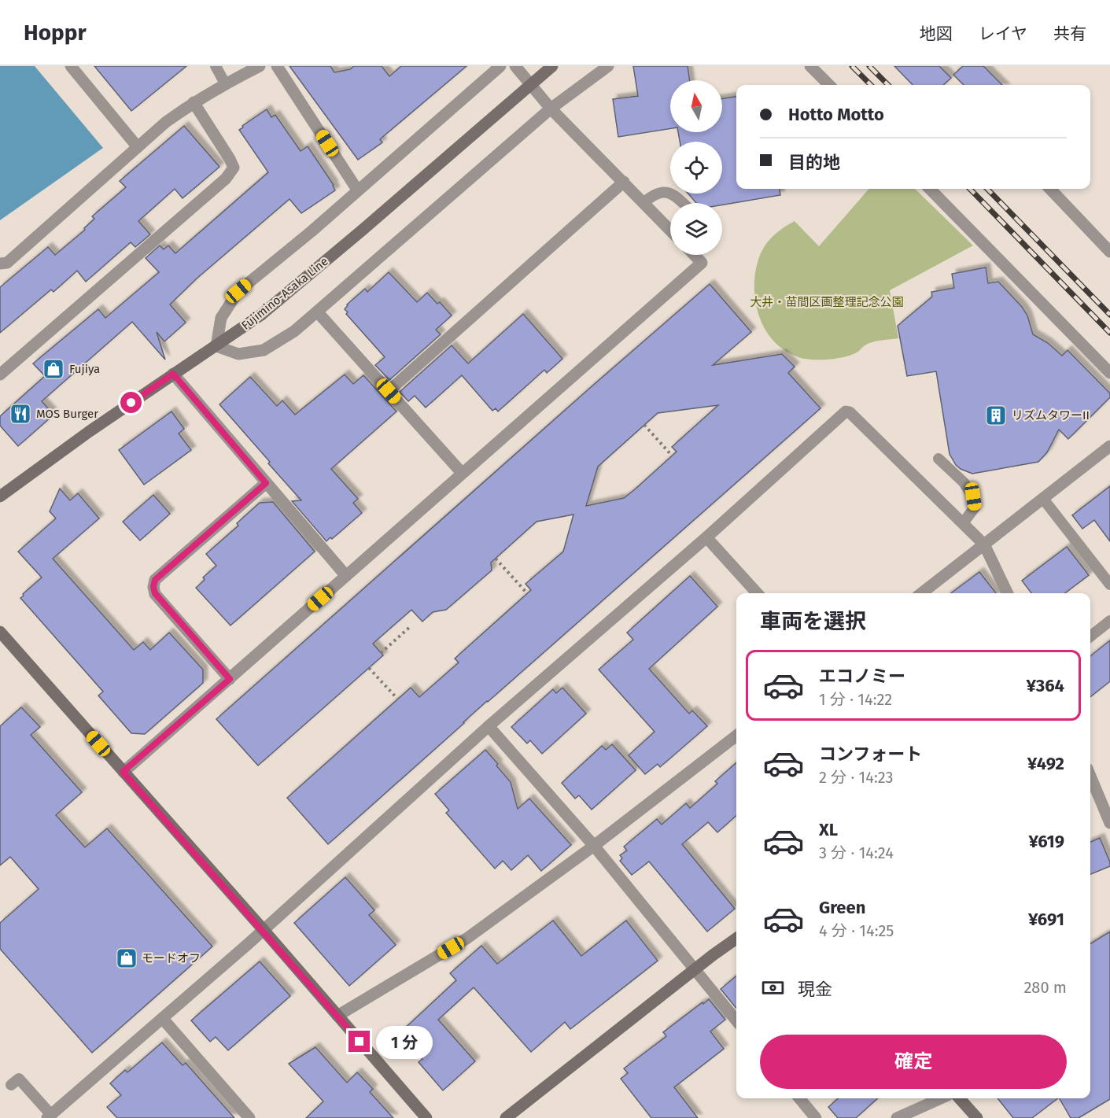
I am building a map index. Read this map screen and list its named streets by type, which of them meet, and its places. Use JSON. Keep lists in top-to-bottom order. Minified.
{"streets":{"street":["Fujimino-Asaka Line"]},"parks":["大井・苗間区画整理記念公園"],"places":{"shop":["Fujiya","モードオフ"],"restaurant":["MOS Burger"],"building":["リズムタワーII"]},"north":"top","page":{"header":"Hoppr","nav":["地図","レイヤ","共有"],"banner":["Hotto Motto","目的地"],"heading":"車両を選択","list":[{"name":"エコノミー","note":"1 分 · 14:22","value":"¥364"},{"name":"コンフォート","note":"2 分 · 14:23","value":"¥492"},{"name":"XL","note":"3 分 · 14:24","value":"¥619"},{"name":"Green","note":"4 分 · 14:25","value":"¥691"}],"pay":["現金","280 m"],"buttons":"確定","bubble":"1 分"}}
